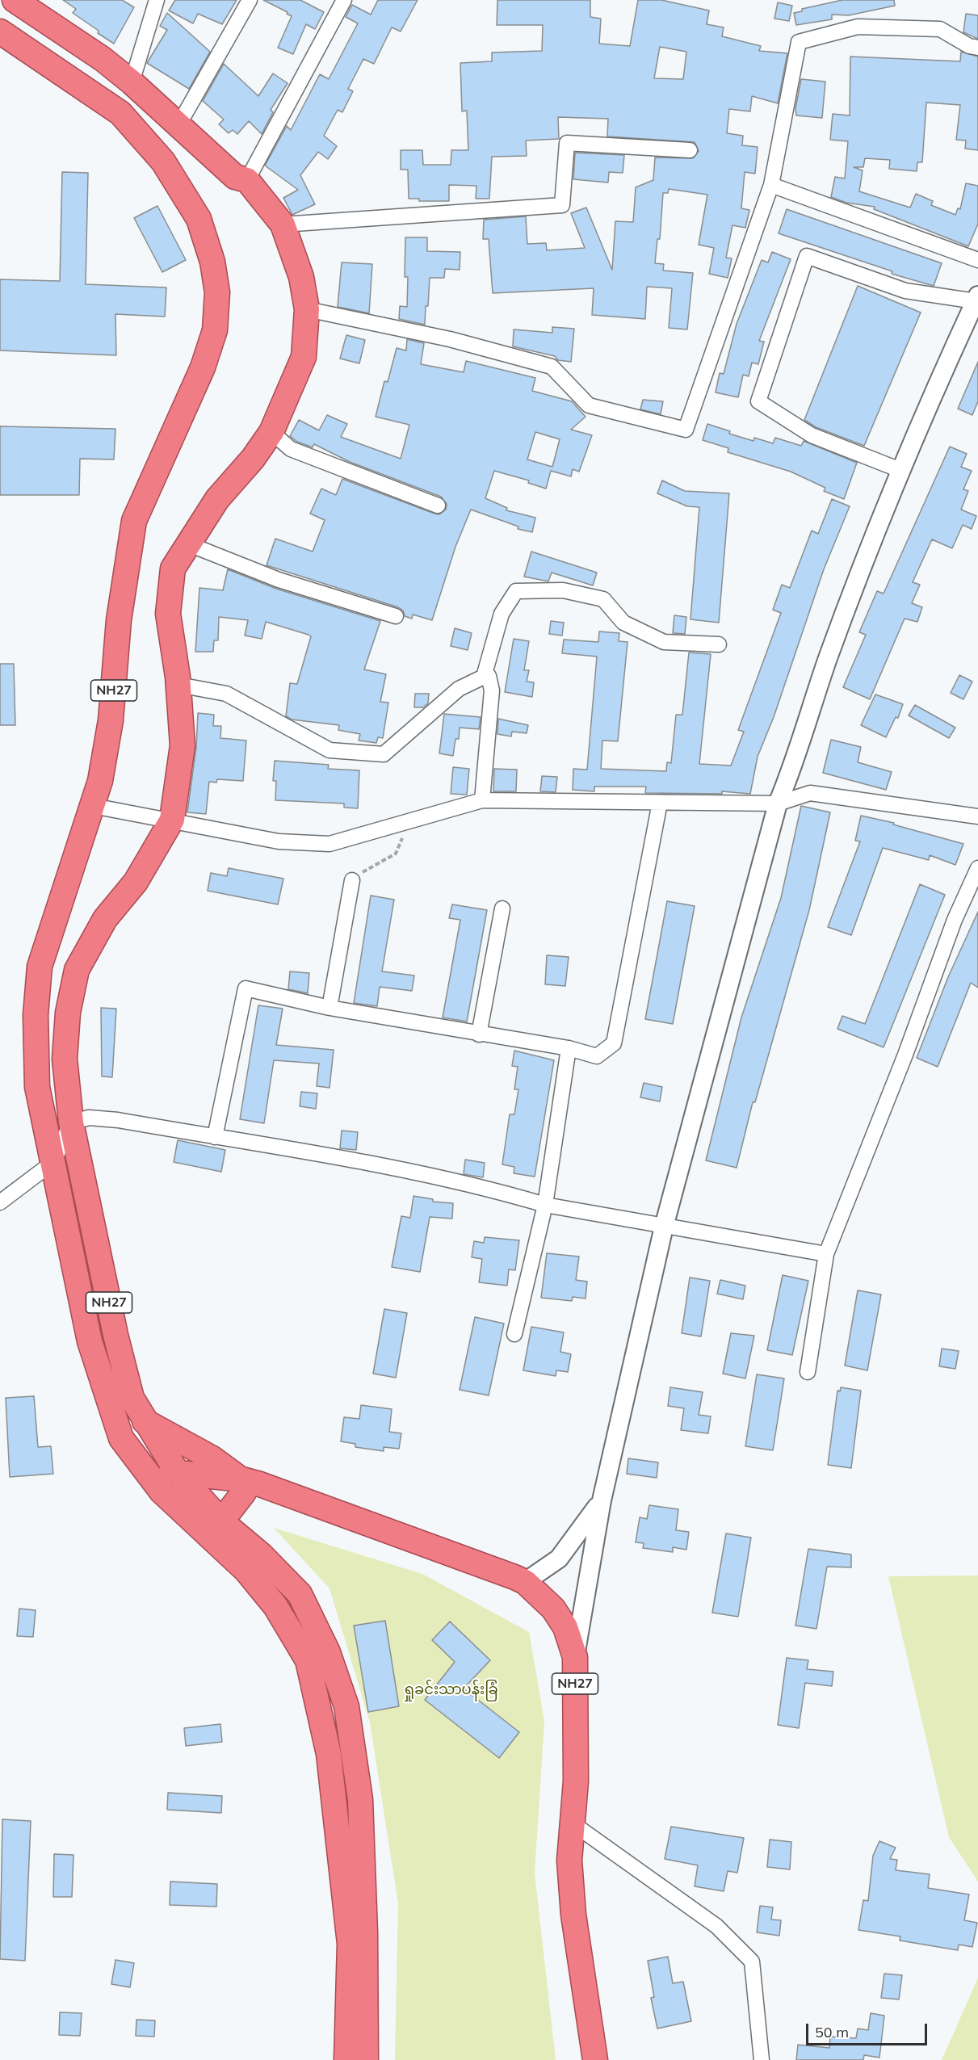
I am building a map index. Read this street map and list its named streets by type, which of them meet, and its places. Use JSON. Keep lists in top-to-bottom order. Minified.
{"streets":{"highway":["NH27"]},"parks":["ရှုခင်းသာပန်းခြံ"],"scale_bar":"50 m"}
